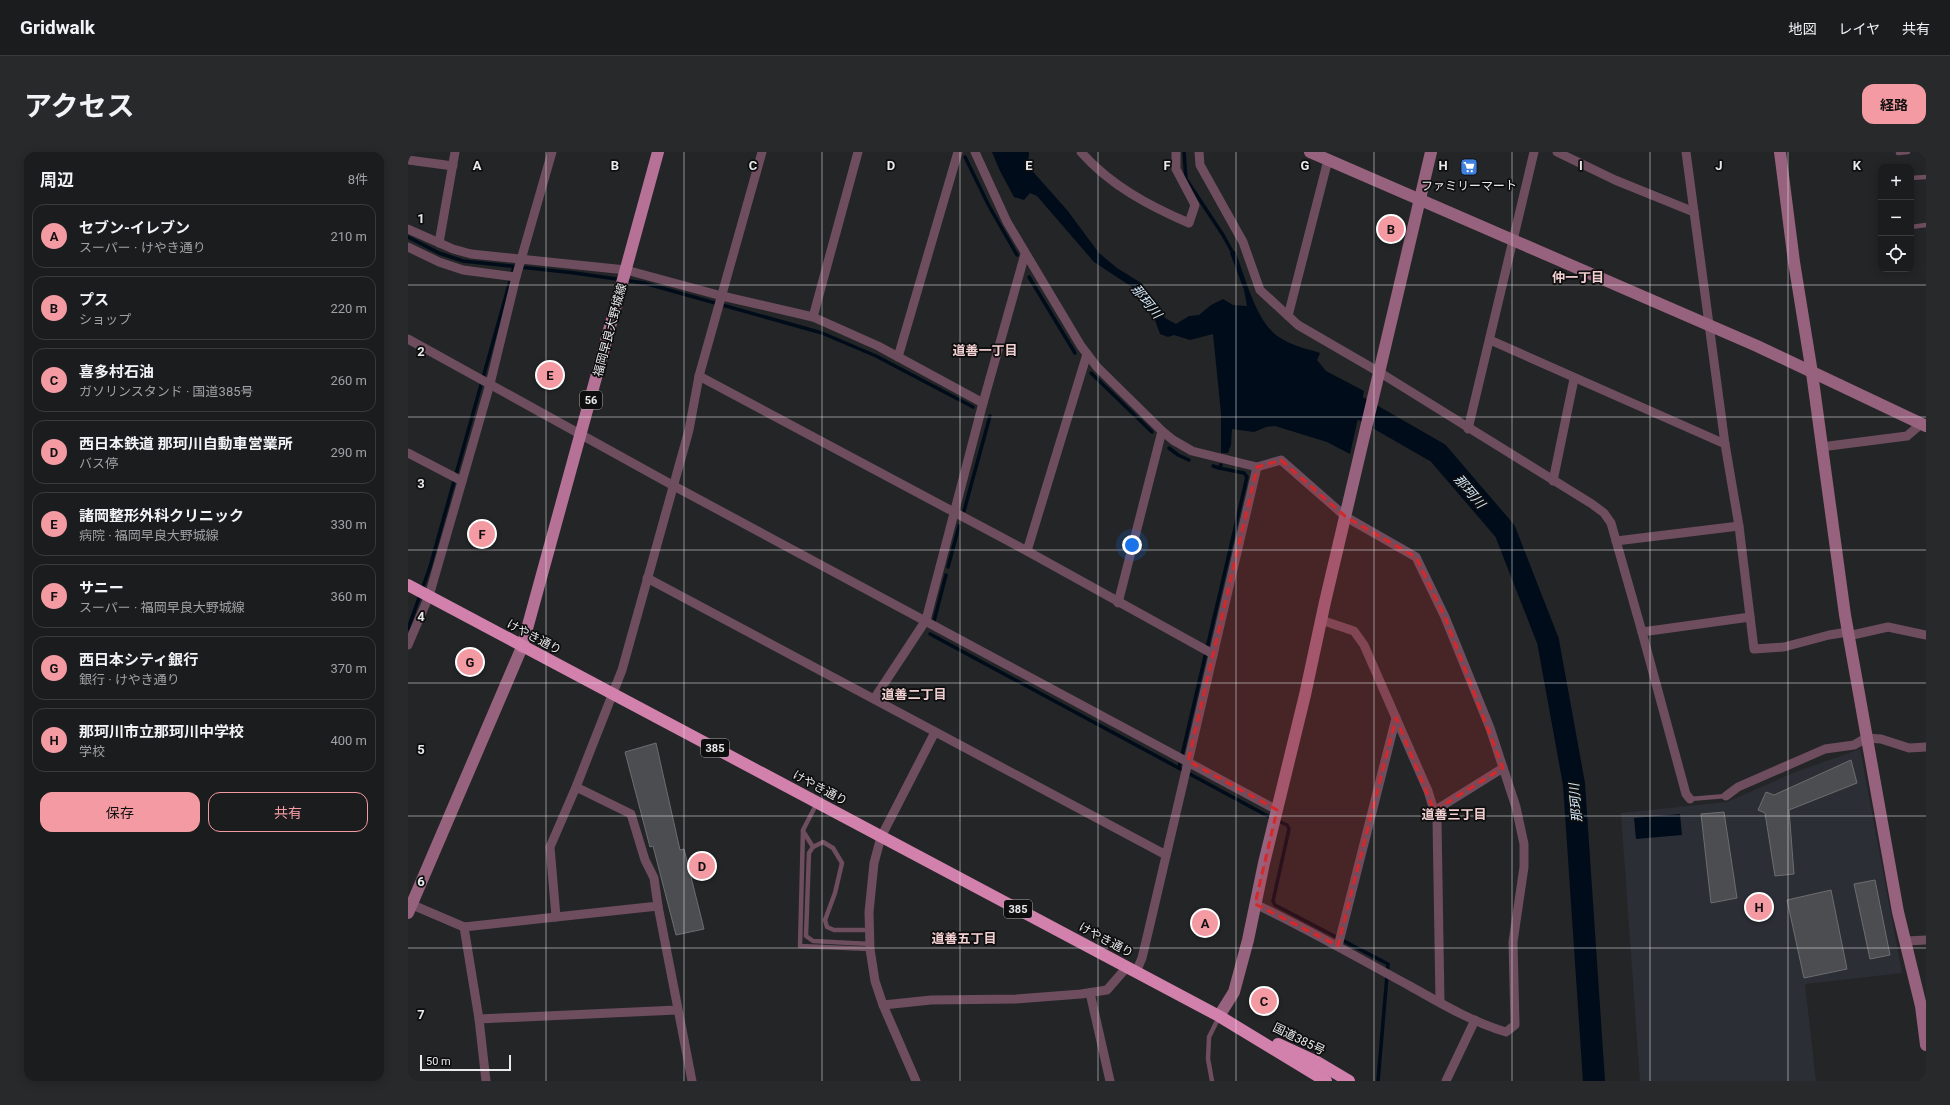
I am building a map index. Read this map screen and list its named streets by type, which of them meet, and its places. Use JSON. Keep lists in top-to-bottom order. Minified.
{"streets":{"highway":["けやき通り","385","国道385号"],"main road":["福岡早良大野城線","56"]},"crossings":[["福岡早良大野城線","けやき通り"],["けやき通り","国道385号"]],"districts":["仲一丁目","道善一丁目","道善二丁目","道善三丁目","道善五丁目"],"water":["那珂川"],"places":{"supermarket":["ファミリーマート"]},"scale_bar":"50 m","page":{"header":"Gridwalk","nav":["地図","レイヤ","共有"],"title":"アクセス","buttons":["経路",["保存","共有"]],"heading":["周辺","8件"],"map_buttons":["+","−"],"list":[{"mark":"A","name":"セブン-イレブン","note":"スーパー · けやき通り","value":"210 m"},{"mark":"B","name":"プス","note":"ショップ","value":"220 m"},{"mark":"C","name":"喜多村石油","note":"ガソリンスタンド · 国道385号","value":"260 m"},{"mark":"D","name":"西日本鉄道 那珂川自動車営業所","note":"バス停","value":"290 m"},{"mark":"E","name":"諸岡整形外科クリニック","note":"病院 · 福岡早良大野城線","value":"330 m"},{"mark":"F","name":"サニー","note":"スーパー · 福岡早良大野城線","value":"360 m"},{"mark":"G","name":"西日本シティ銀行","note":"銀行 · けやき通り","value":"370 m"},{"mark":"H","name":"那珂川市立那珂川中学校","note":"学校","value":"400 m"}],"pins":["B","E","F","G","D","H","A","C"],"scale":"50 m"},"grid":{"columns":["A","B","C","D","E","F","G","H","I","J","K"],"rows":["1","2","3","4","5","6","7"]}}
